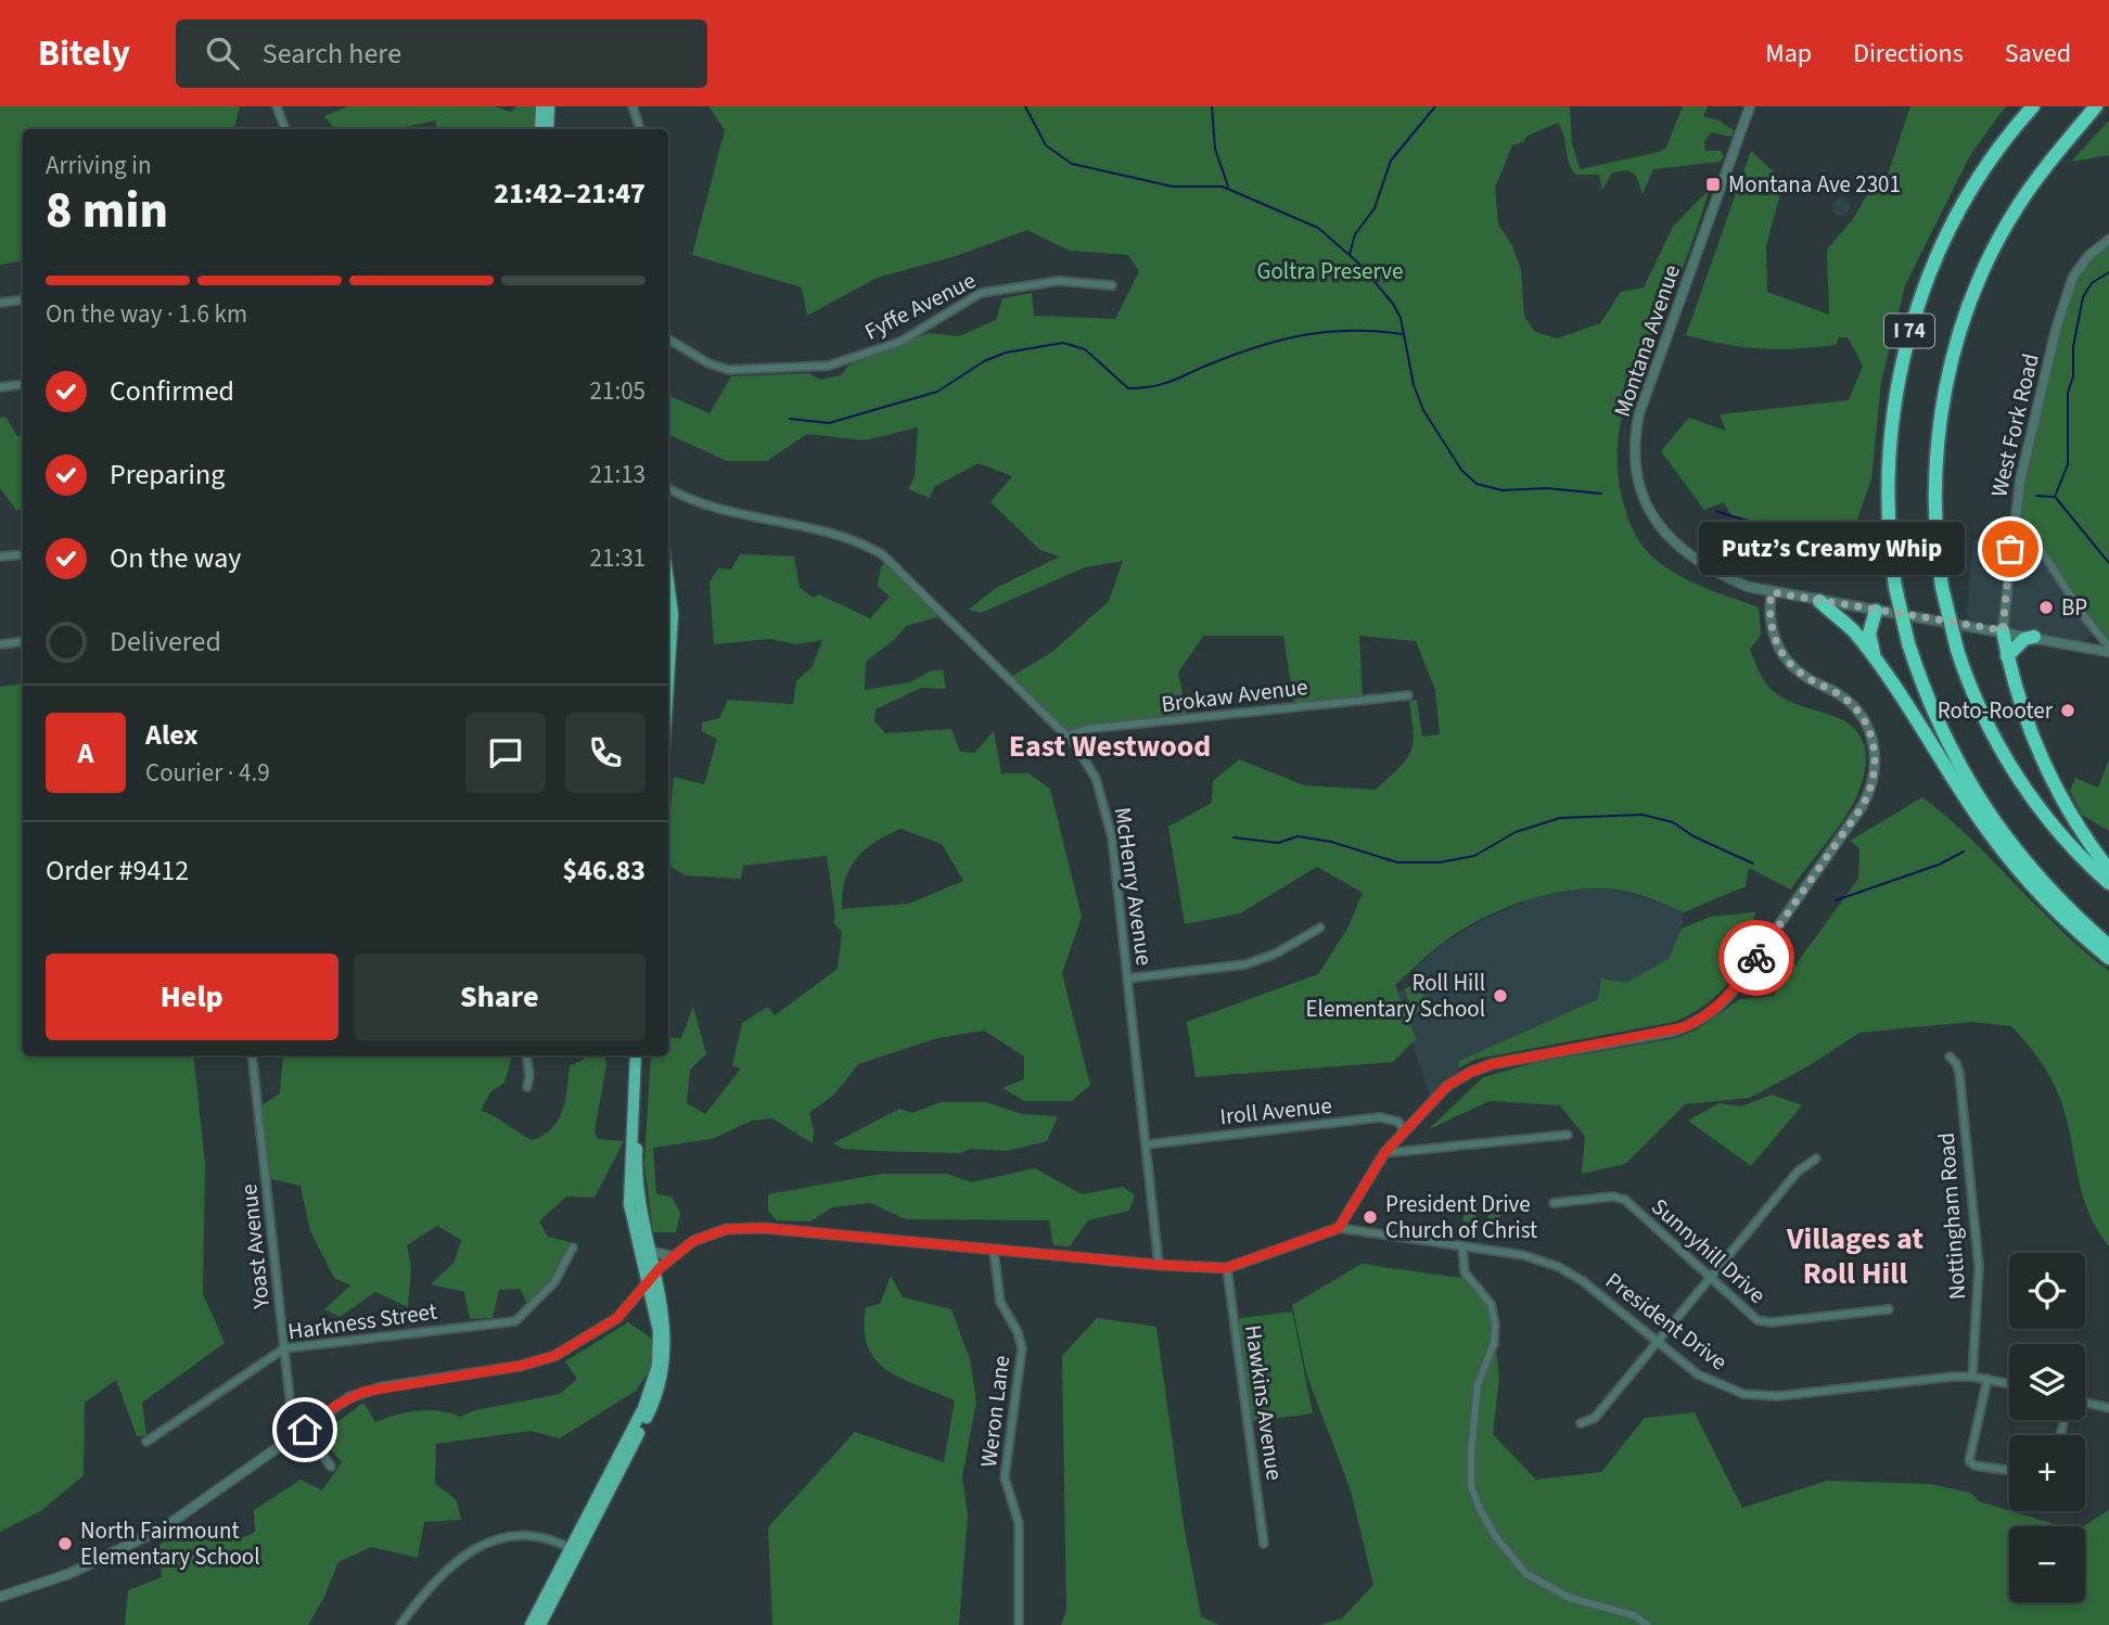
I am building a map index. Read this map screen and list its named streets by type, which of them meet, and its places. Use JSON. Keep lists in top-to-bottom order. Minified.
{"streets":{"highway":["I 74"],"street":["Fyffe Avenue","Montana Avenue","West Fork Road","Brokaw Avenue","McHenry Avenue","Iroll Avenue","Nottingham Road","Yoast Avenue","Sunnyhill Drive","Harkness Street","President Drive","Hawkins Avenue","Weron Lane"]},"crossings":[["Montana Avenue","West Fork Road"],["Brokaw Avenue","McHenry Avenue"],["McHenry Avenue","Iroll Avenue"],["Nottingham Road","President Drive"],["Yoast Avenue","Harkness Street"]],"districts":["East Westwood","Villages at Roll Hill"],"parks":["Goltra Preserve"],"places":{"transit":["Montana Ave 2301"],"other":["Putz’s Creamy Whip","BP","Roto-Rooter","Roll Hill Elementary School","President Drive Church of Christ","North Fairmount Elementary School"]},"page":{"header":"Bitely","search":"Search here","nav":["Map","Directions","Saved"],"heading":["8 min","Arriving in","21:42–21:47"],"panel":["Alex","Courier · 4.9","Order #9412","$46.83"],"bar":"On the way · 1.6 km","list":[["Confirmed","21:05"],["Preparing","21:13"],["On the way","21:31"],"Delivered"],"bubble":"Putz’s Creamy Whip","round":"A","buttons":["Help","Share"],"map_buttons":["+","−"]}}
